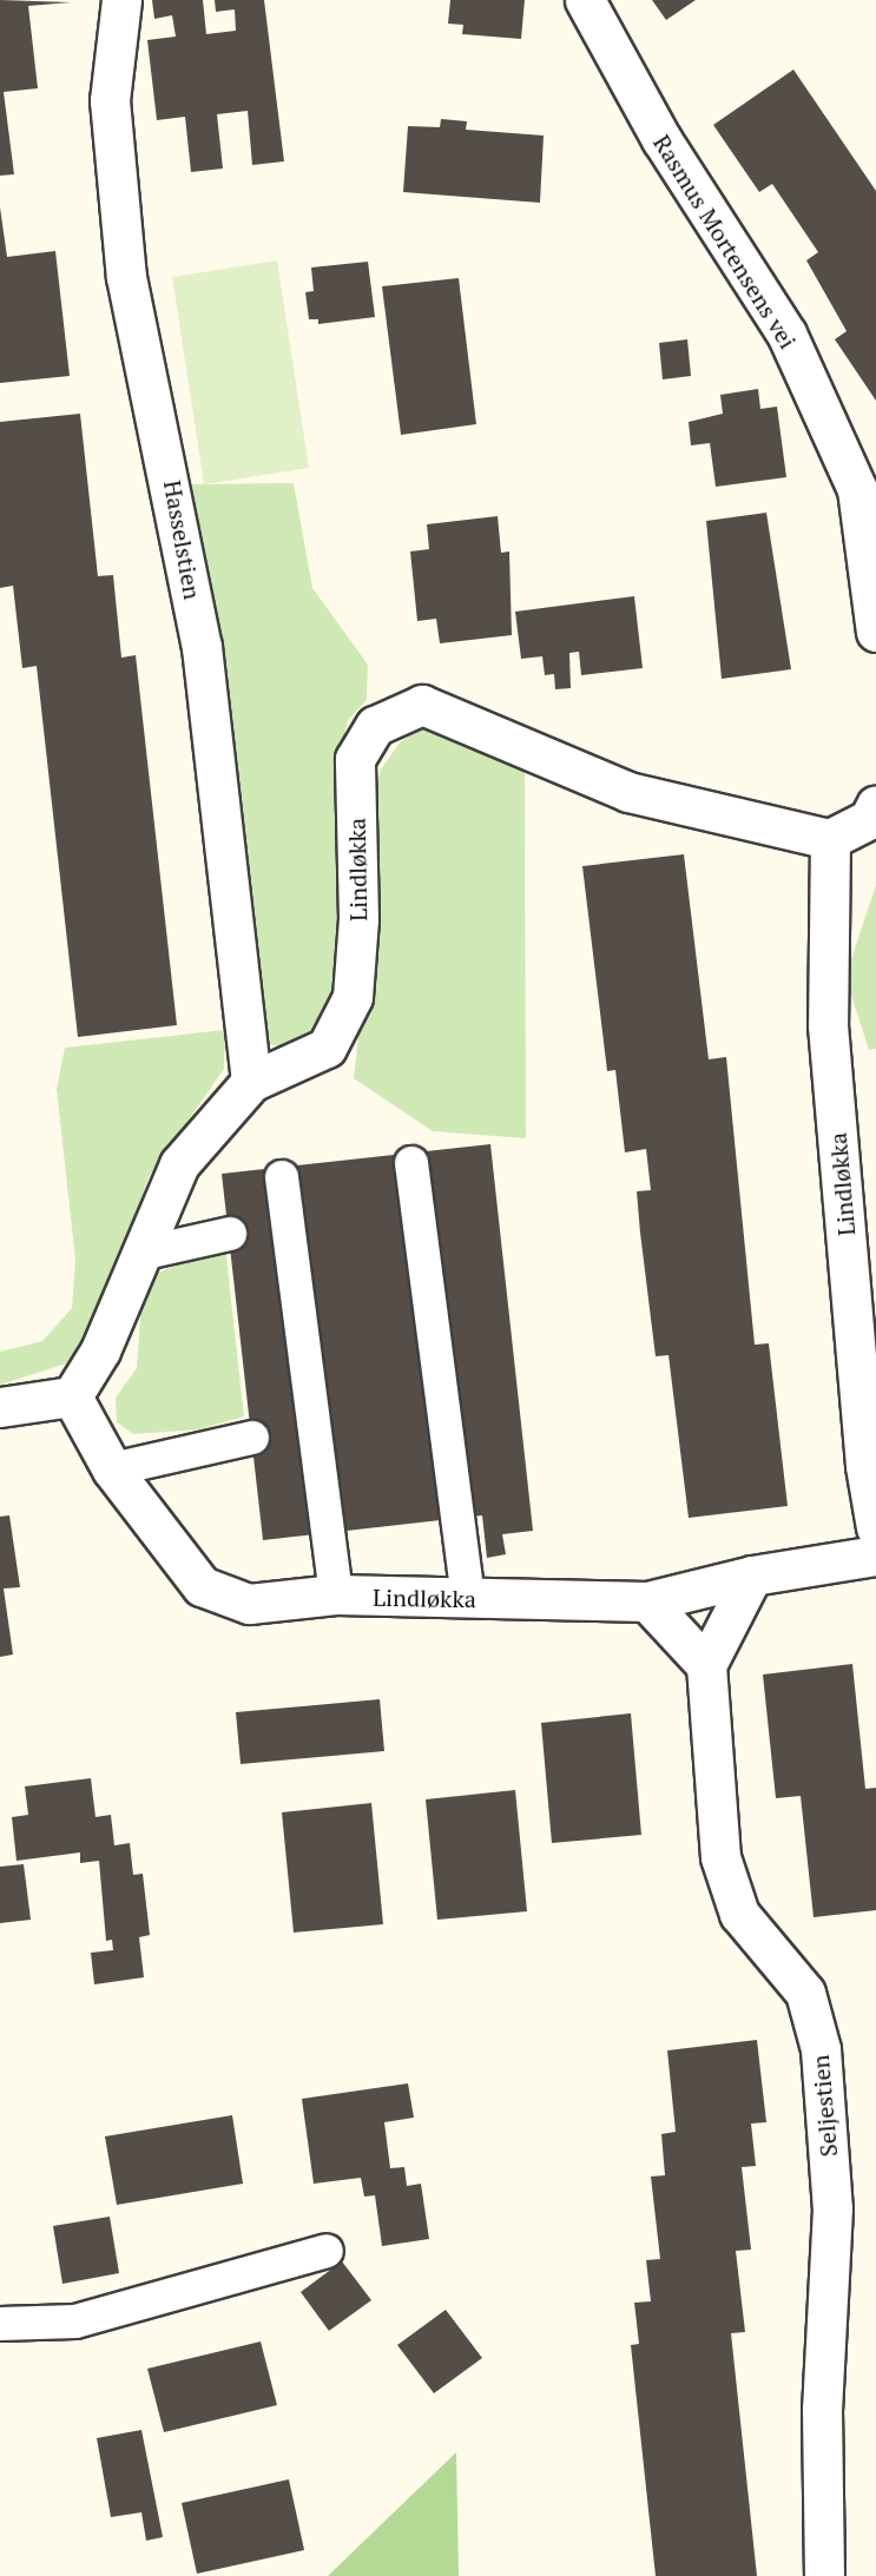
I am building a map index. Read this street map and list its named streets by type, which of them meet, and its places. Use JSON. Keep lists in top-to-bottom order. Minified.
{"streets":{"street":["Rasmus Mortensens vei","Hasselstien","Lindløkka","Seljestien"]},"crossings":[["Hasselstien","Lindløkka"]]}
